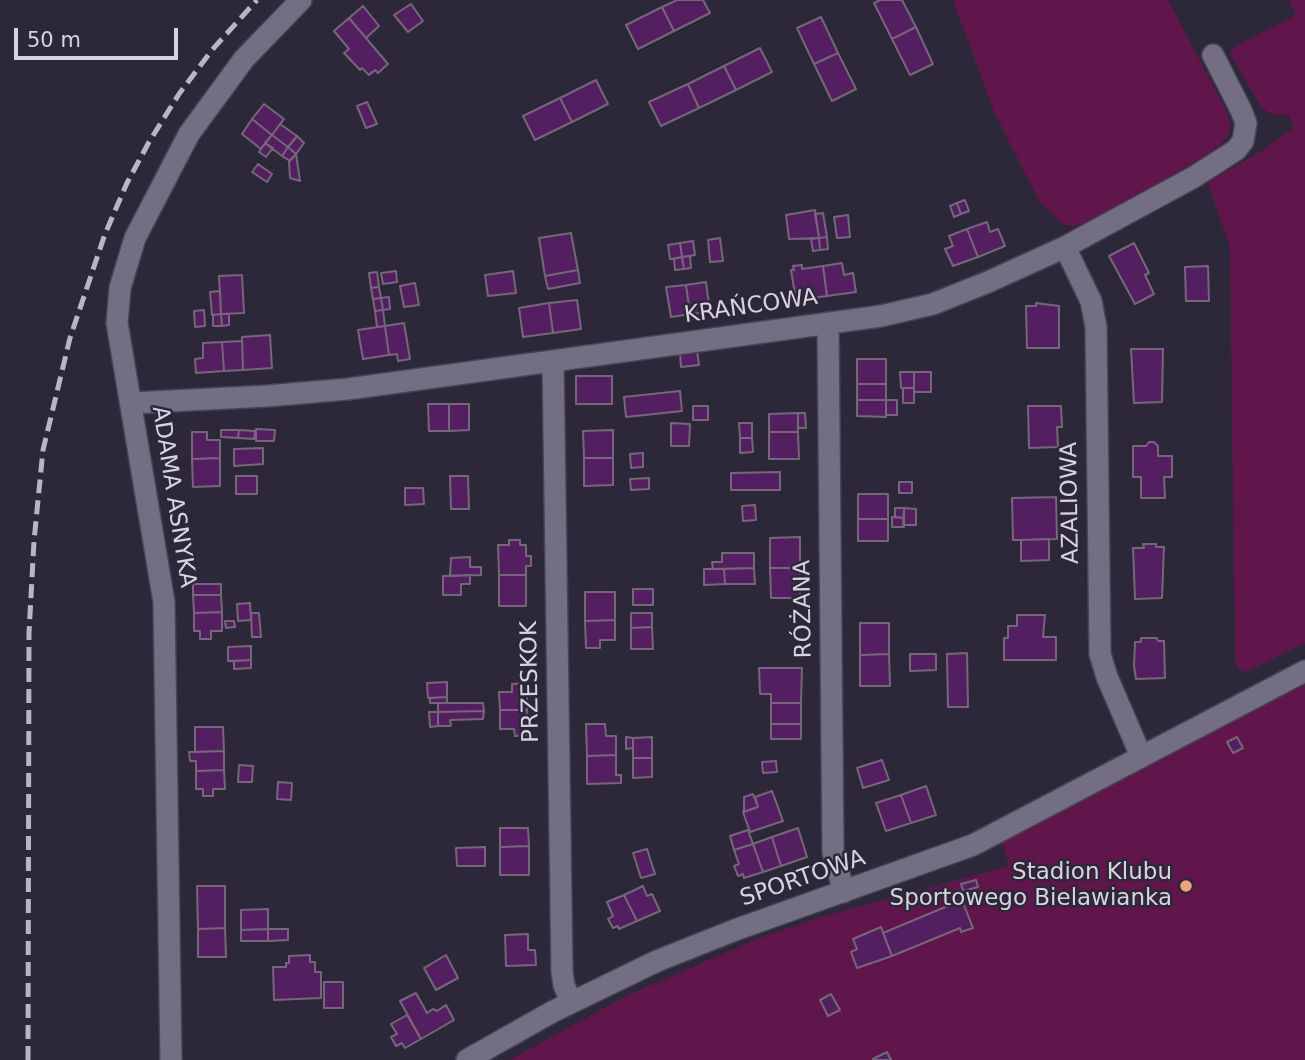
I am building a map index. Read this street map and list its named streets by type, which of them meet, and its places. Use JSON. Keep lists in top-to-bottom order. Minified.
{"streets":{"street":["KRAŃCOWA","ADAMA ASNYKA","AZALIOWA","RÓŻANA","PRZESKOK","SPORTOWA"]},"crossings":[["KRAŃCOWA","ADAMA ASNYKA"],["KRAŃCOWA","AZALIOWA"],["KRAŃCOWA","RÓŻANA"],["KRAŃCOWA","PRZESKOK"],["AZALIOWA","SPORTOWA"],["RÓŻANA","SPORTOWA"],["PRZESKOK","SPORTOWA"]],"places":["Stadion Klubu Sportowego Bielawianka"],"scale_bar":"50 m"}
